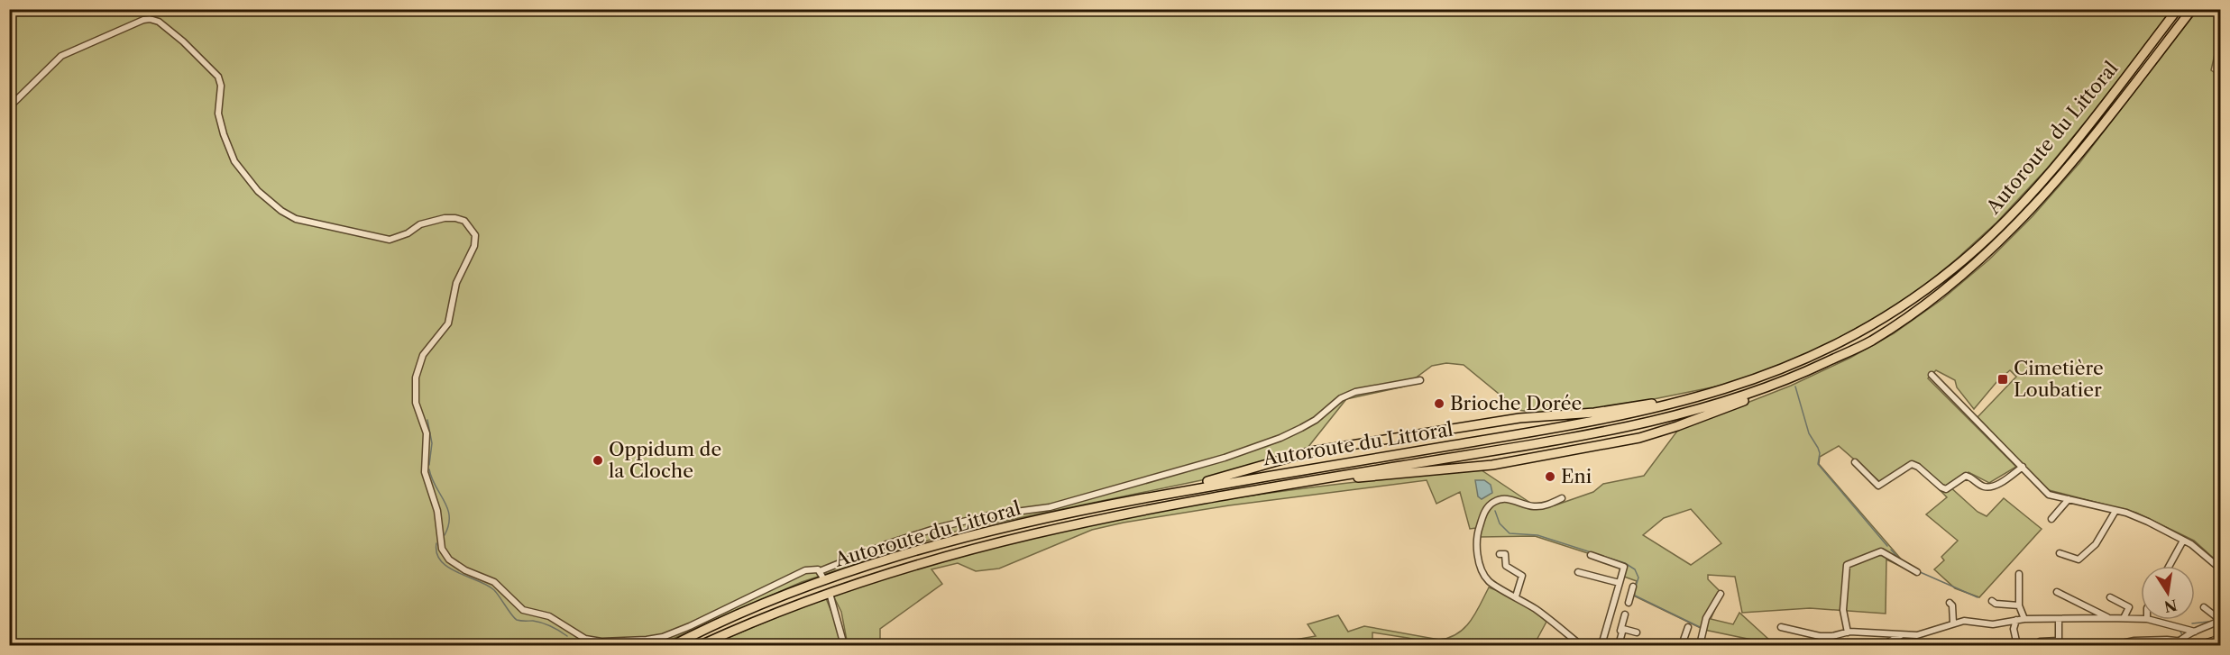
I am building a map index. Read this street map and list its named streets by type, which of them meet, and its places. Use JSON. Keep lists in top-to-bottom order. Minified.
{"streets":{"highway":["Autoroute du Littoral"]},"places":{"transit":["Cimetière Loubatier"],"other":["Brioche Dorée","Oppidum de la Cloche","Eni"]},"north":"bottom"}
